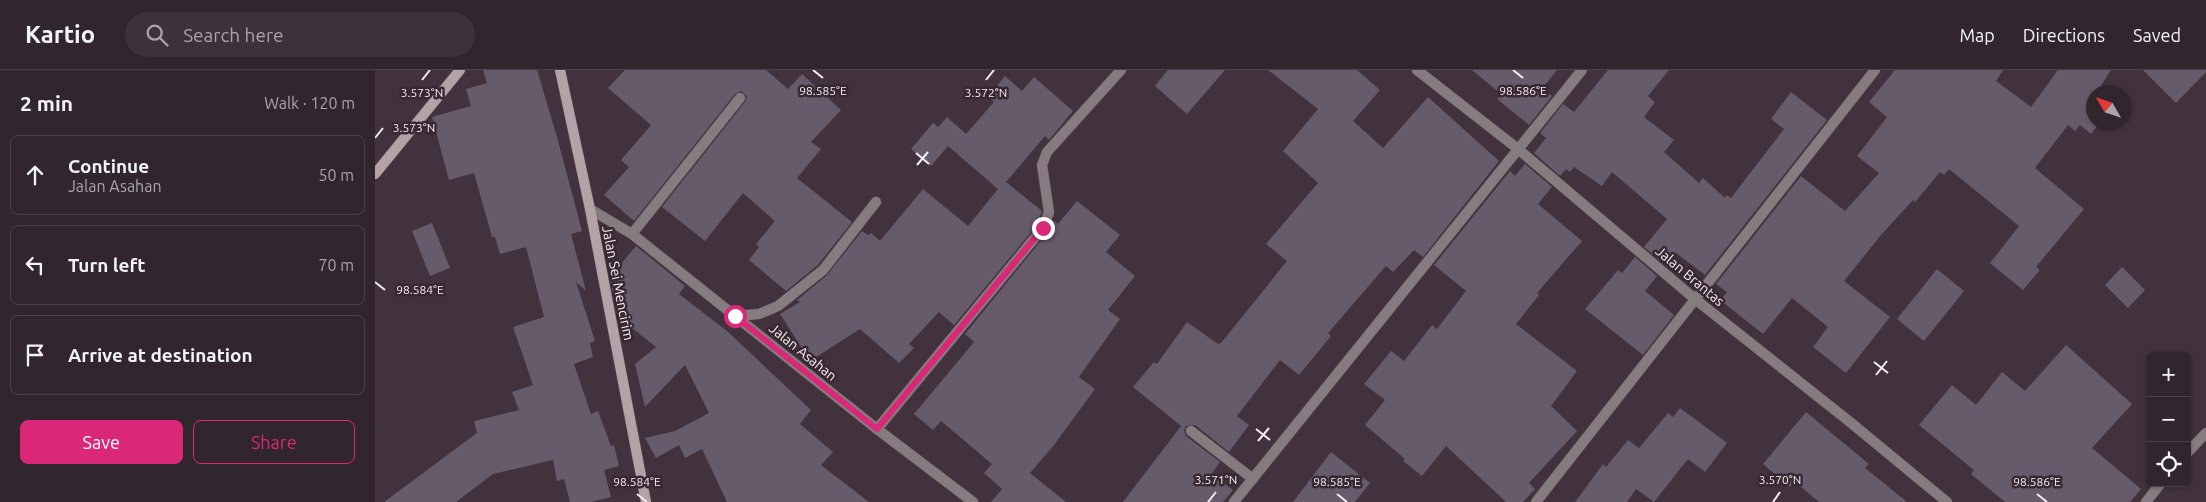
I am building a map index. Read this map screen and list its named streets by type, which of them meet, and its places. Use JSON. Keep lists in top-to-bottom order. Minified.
{"streets":{"street":["Jalan Brantas","Jalan Sei Mencirim","Jalan Asahan"]},"crossings":[["Jalan Sei Mencirim","Jalan Asahan"]],"north":"top left","page":{"header":"Kartio","search":"Search here","nav":["Map","Directions","Saved"],"heading":["2 min","Walk · 120 m"],"list":[["Continue","Jalan Asahan","50 m"],["Turn left","70 m"],"Arrive at destination"],"map_buttons":["+","−"],"buttons":["Save","Share"]},"coordinates":["98.585°E","98.586°E","3.573°N","3.572°N","98.584°E","3.571°N","3.570°N"]}
